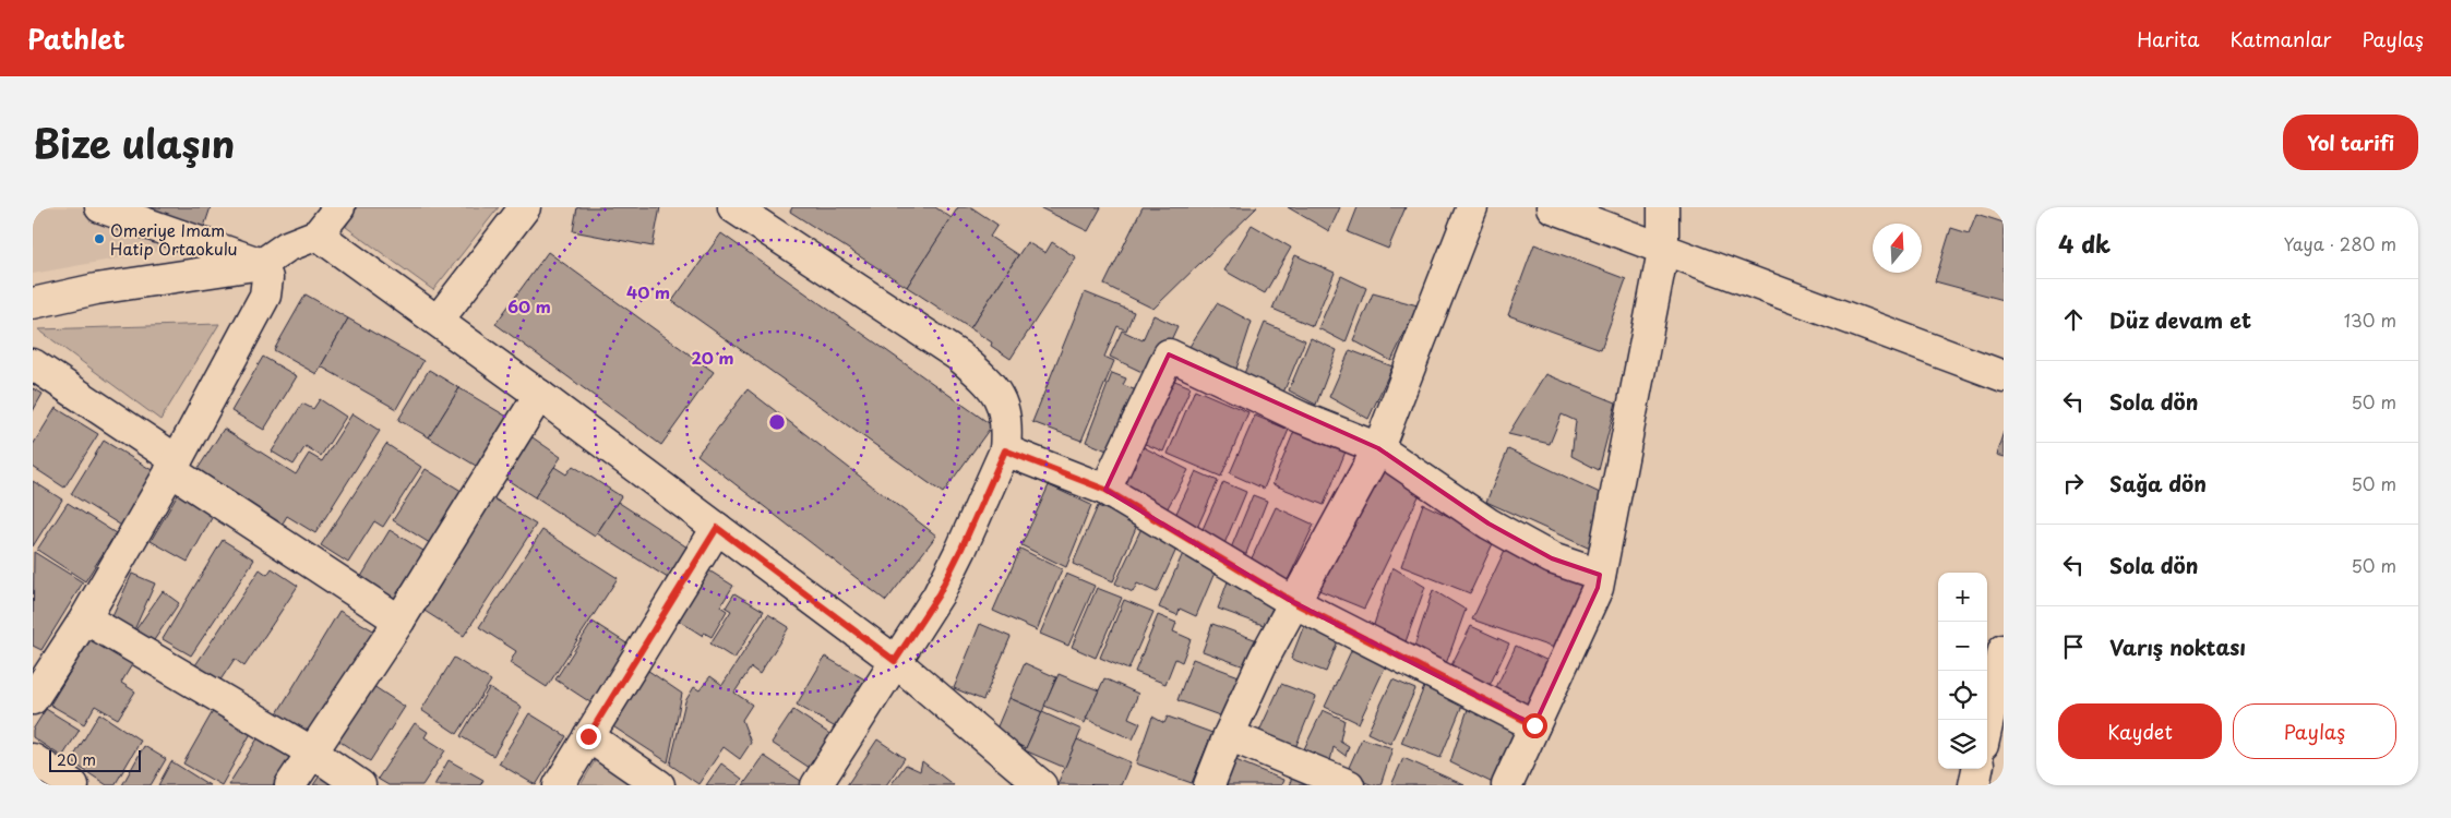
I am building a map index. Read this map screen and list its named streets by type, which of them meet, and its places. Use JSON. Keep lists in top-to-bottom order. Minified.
{"places":["Omeriye Imam Hatip Ortaokulu"],"scale_bar":"20 m","north":"top","page":{"header":"Pathlet","nav":["Harita","Katmanlar","Paylaş"],"title":"Bize ulaşın","buttons":["Yol tarifi",["Kaydet","Paylaş"]],"heading":["4 dk","Yaya · 280 m"],"list":[["Düz devam et","130 m"],["Sola dön","50 m"],["Sağa dön","50 m"],["Sola dön","50 m"],"Varış noktası"],"map_buttons":["+","−"],"scale":"20 m"},"rings":["40 m","60 m","20 m"]}
